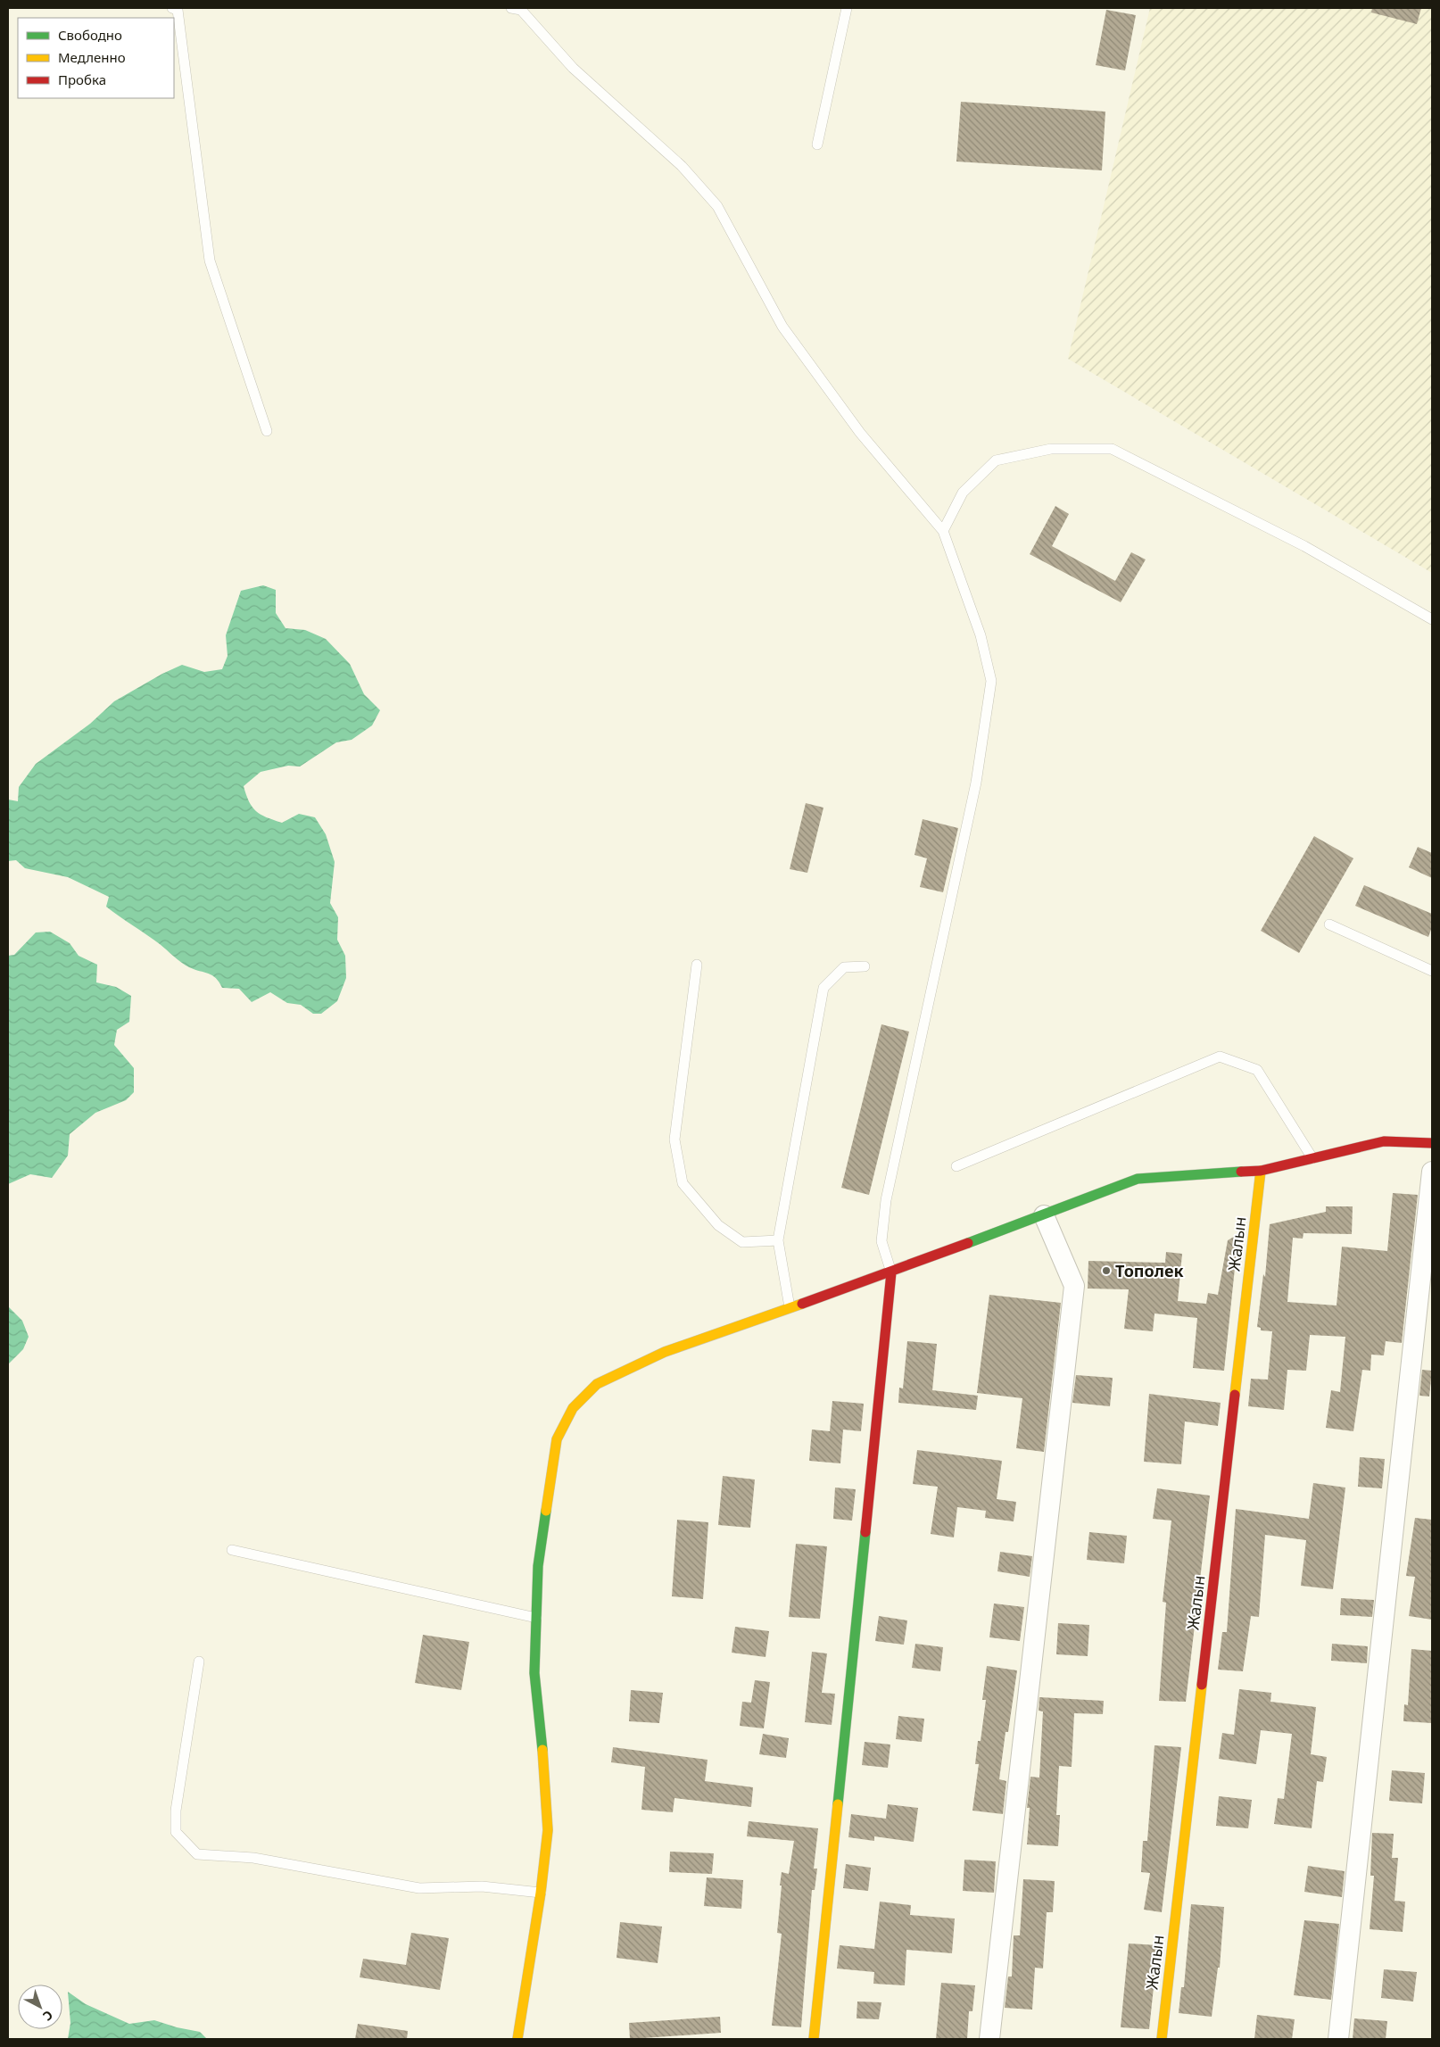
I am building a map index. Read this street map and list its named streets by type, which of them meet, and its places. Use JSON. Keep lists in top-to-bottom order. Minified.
{"streets":{"street":["Жалын"]},"places":["Тополек"],"legend":["Свободно","Медленно","Пробка"],"north":"bottom right"}
